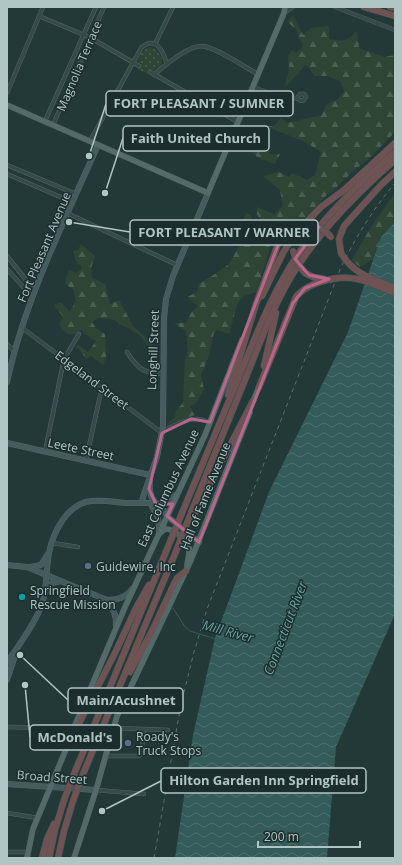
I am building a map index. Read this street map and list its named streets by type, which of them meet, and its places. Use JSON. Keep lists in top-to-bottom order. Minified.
{"streets":{"main road":["Fort Pleasant Avenue","Longhill Street","Leete Street","East Columbus Avenue","Hall of Fame Avenue","Broad Street"],"street":["Magnolia Terrace","Edgeland Street"]},"crossings":[["Fort Pleasant Avenue","Edgeland Street"],["Longhill Street","Edgeland Street"],["Longhill Street","Leete Street"],["Longhill Street","East Columbus Avenue"],["East Columbus Avenue","Broad Street"],["Hall of Fame Avenue","Broad Street"]],"water":["Connecticut River","Mill River"],"places":["FORT PLEASANT / SUMNER","Faith United Church","FORT PLEASANT / WARNER","Guidewire, Inc","Springfield Rescue Mission","Main/Acushnet","McDonald's","Roady's Truck Stops","Hilton Garden Inn Springfield"],"scale_bar":"200 m"}
